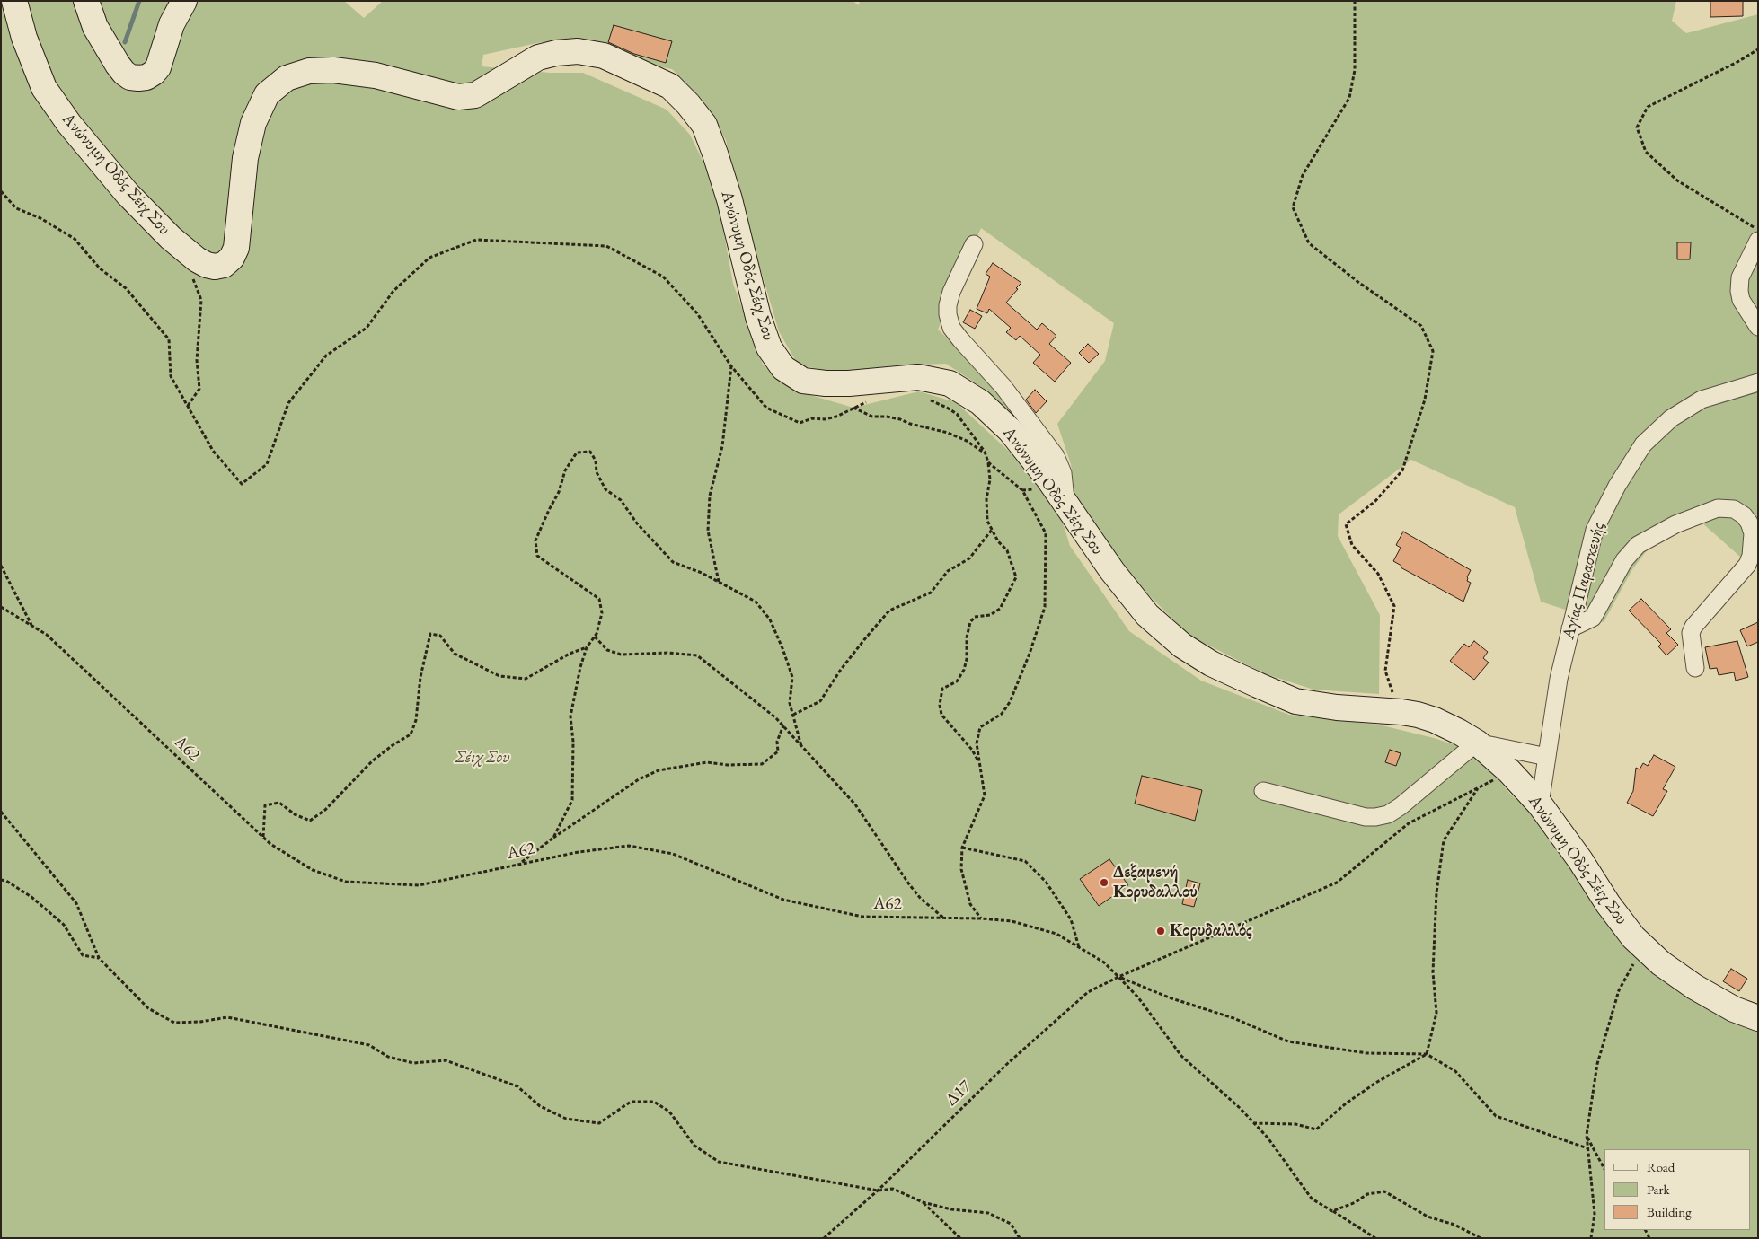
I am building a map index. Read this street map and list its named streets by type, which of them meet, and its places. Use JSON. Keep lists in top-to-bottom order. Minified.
{"streets":{"street":["Ανώνυμη Οδός Σέιχ Σου","Αγίας Παρασκευής"],"path":["Α62","Δ17"]},"crossings":[["Ανώνυμη Οδός Σέιχ Σου","Αγίας Παρασκευής"],["Ανώνυμη Οδός Σέιχ Σου","Δ17"],["Α62","Δ17"]],"parks":["Σέιχ Σου"],"places":["Δεξαμενή Κορυδαλλού","Κορυδαλλός"],"legend":["Road","Park","Building"]}
